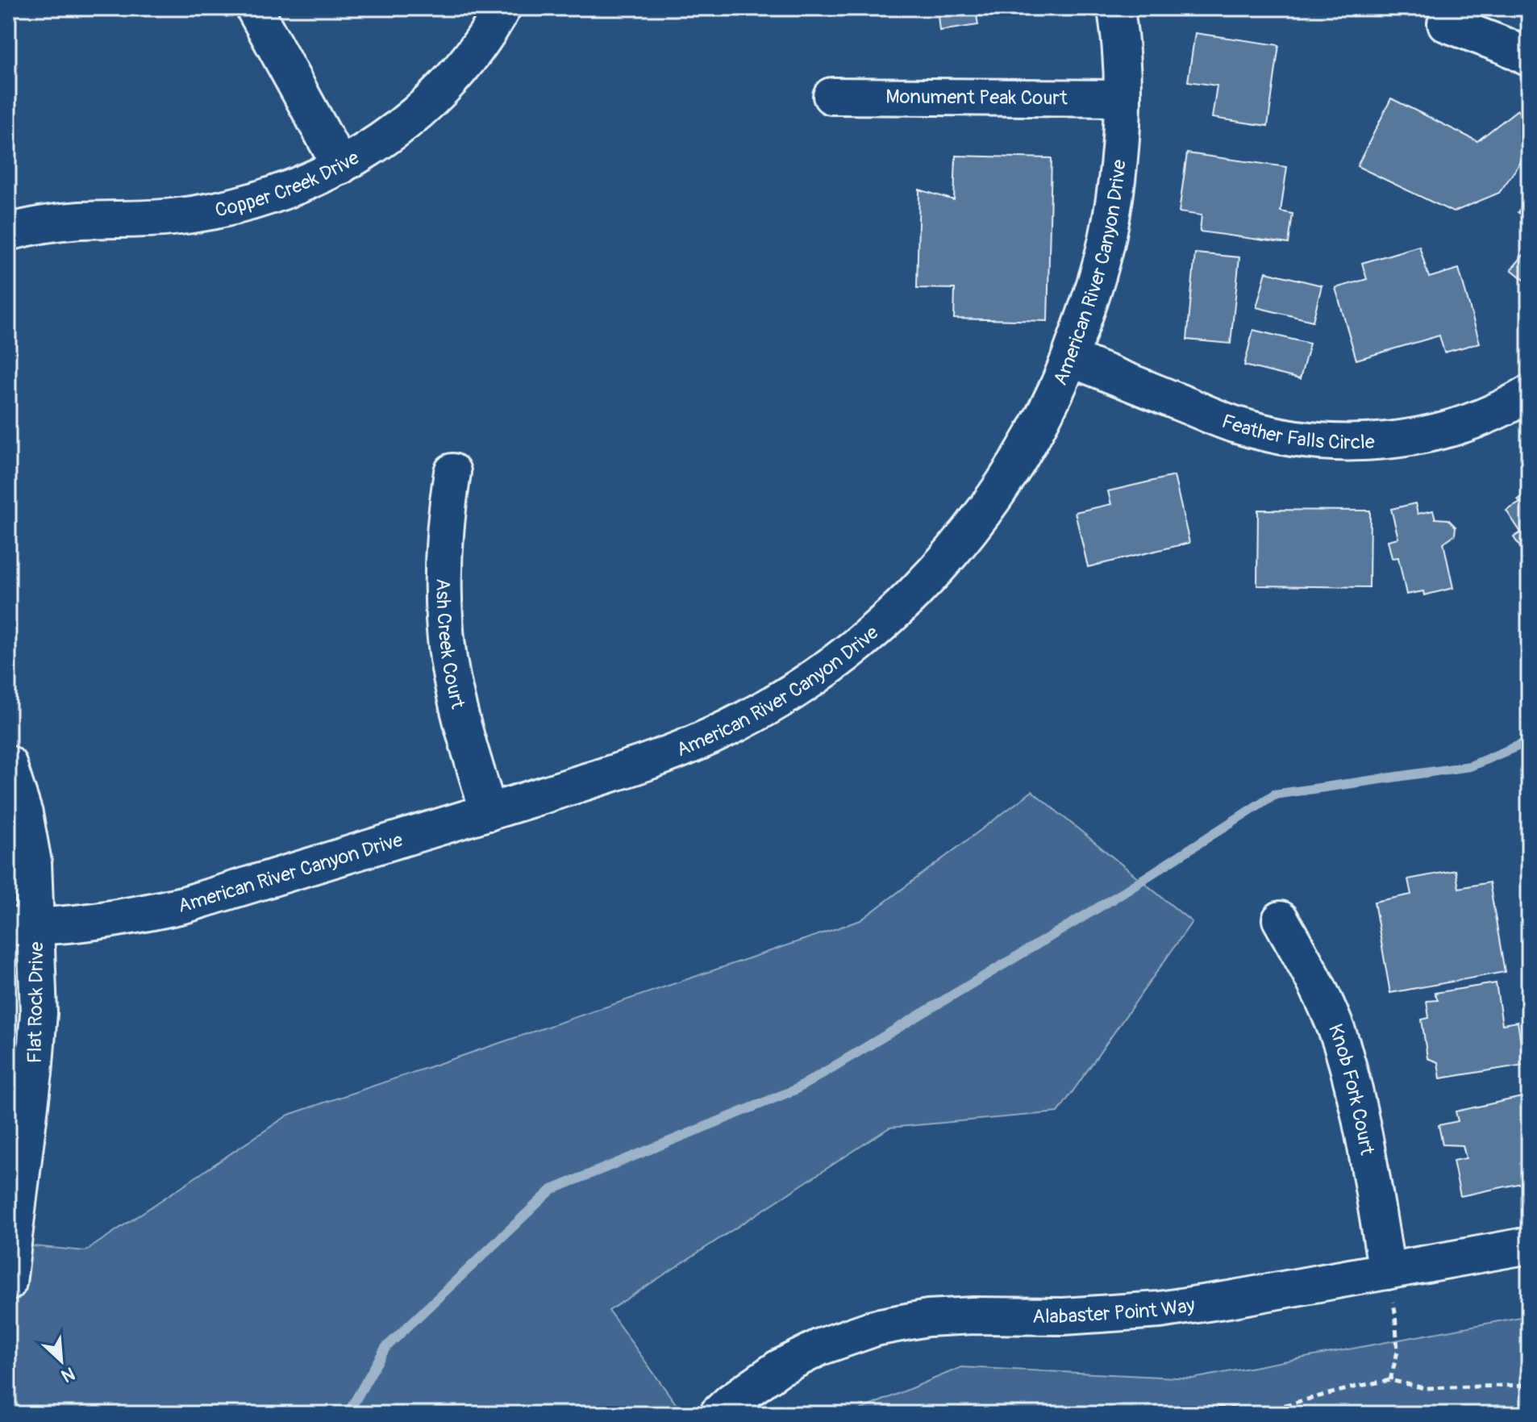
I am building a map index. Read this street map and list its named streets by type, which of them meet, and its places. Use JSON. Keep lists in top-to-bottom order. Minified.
{"streets":{"street":["Monument Peak Court","Copper Creek Drive","American River Canyon Drive","Feather Falls Circle","Ash Creek Court","Flat Rock Drive","Knob Fork Court","Alabaster Point Way"]},"crossings":[["Monument Peak Court","American River Canyon Drive"],["American River Canyon Drive","Feather Falls Circle"],["American River Canyon Drive","Ash Creek Court"],["American River Canyon Drive","Flat Rock Drive"],["Knob Fork Court","Alabaster Point Way"]],"north":"bottom right"}
